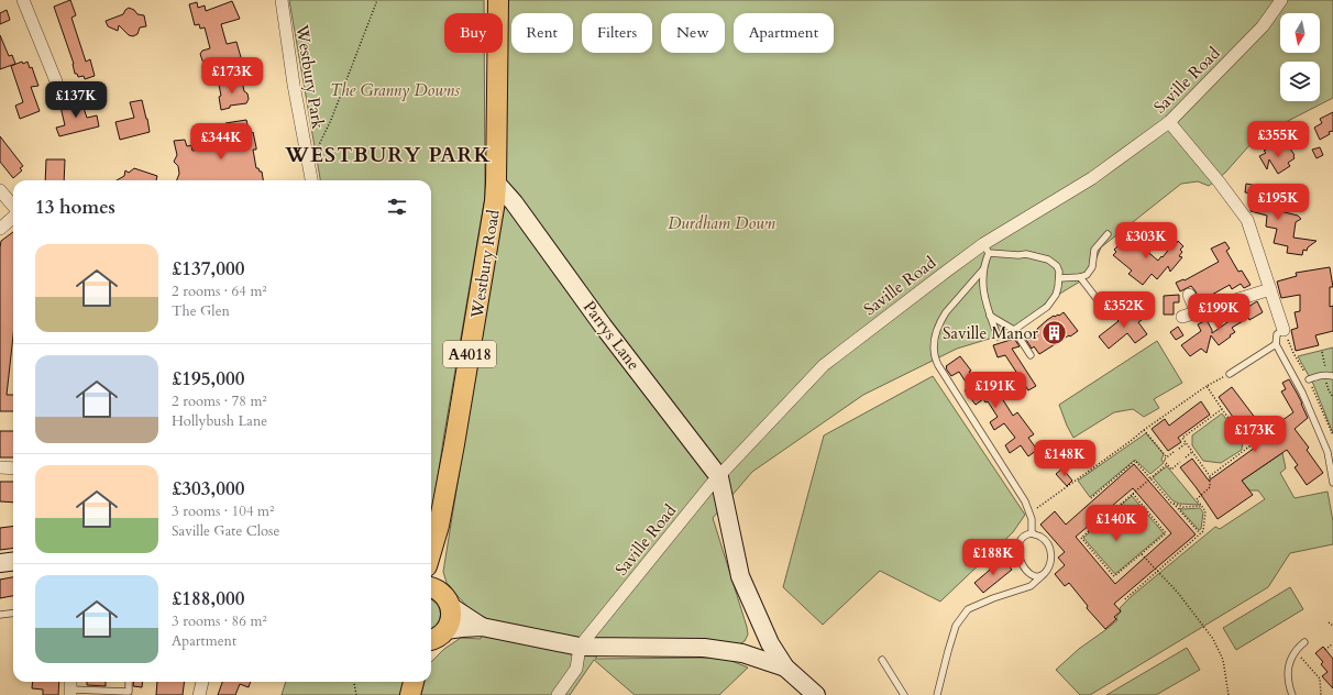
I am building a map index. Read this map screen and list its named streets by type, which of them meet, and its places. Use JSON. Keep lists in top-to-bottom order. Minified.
{"streets":{"main road":["Westbury Road","Parrys Lane","A4018"],"street":["Westbury Park","Saville Road"]},"crossings":[["Saville Road","Parrys Lane"],["Westbury Road","Parrys Lane"],["Parrys Lane","A4018"]],"districts":["WESTBURY PARK"],"parks":["The Granny Downs","Durdham Down"],"places":{"building":["Saville Manor"]},"north":"bottom","page":{"chip":["Buy","Rent","Filters","New","Apartment"],"price":["£173K","£137K","£355K","£344K","£195K","£303K","£352K","£199K","£191K","£173K","£148K","£140K","£188K"],"heading":"13 homes","list":[{"name":"£137,000","note":"2 rooms · 64 m² · The Glen"},{"name":"£195,000","note":"2 rooms · 78 m² · Hollybush Lane"},{"name":"£303,000","note":"3 rooms · 104 m² · Saville Gate Close"},{"name":"£188,000","note":"3 rooms · 86 m² · Apartment"}]}}
